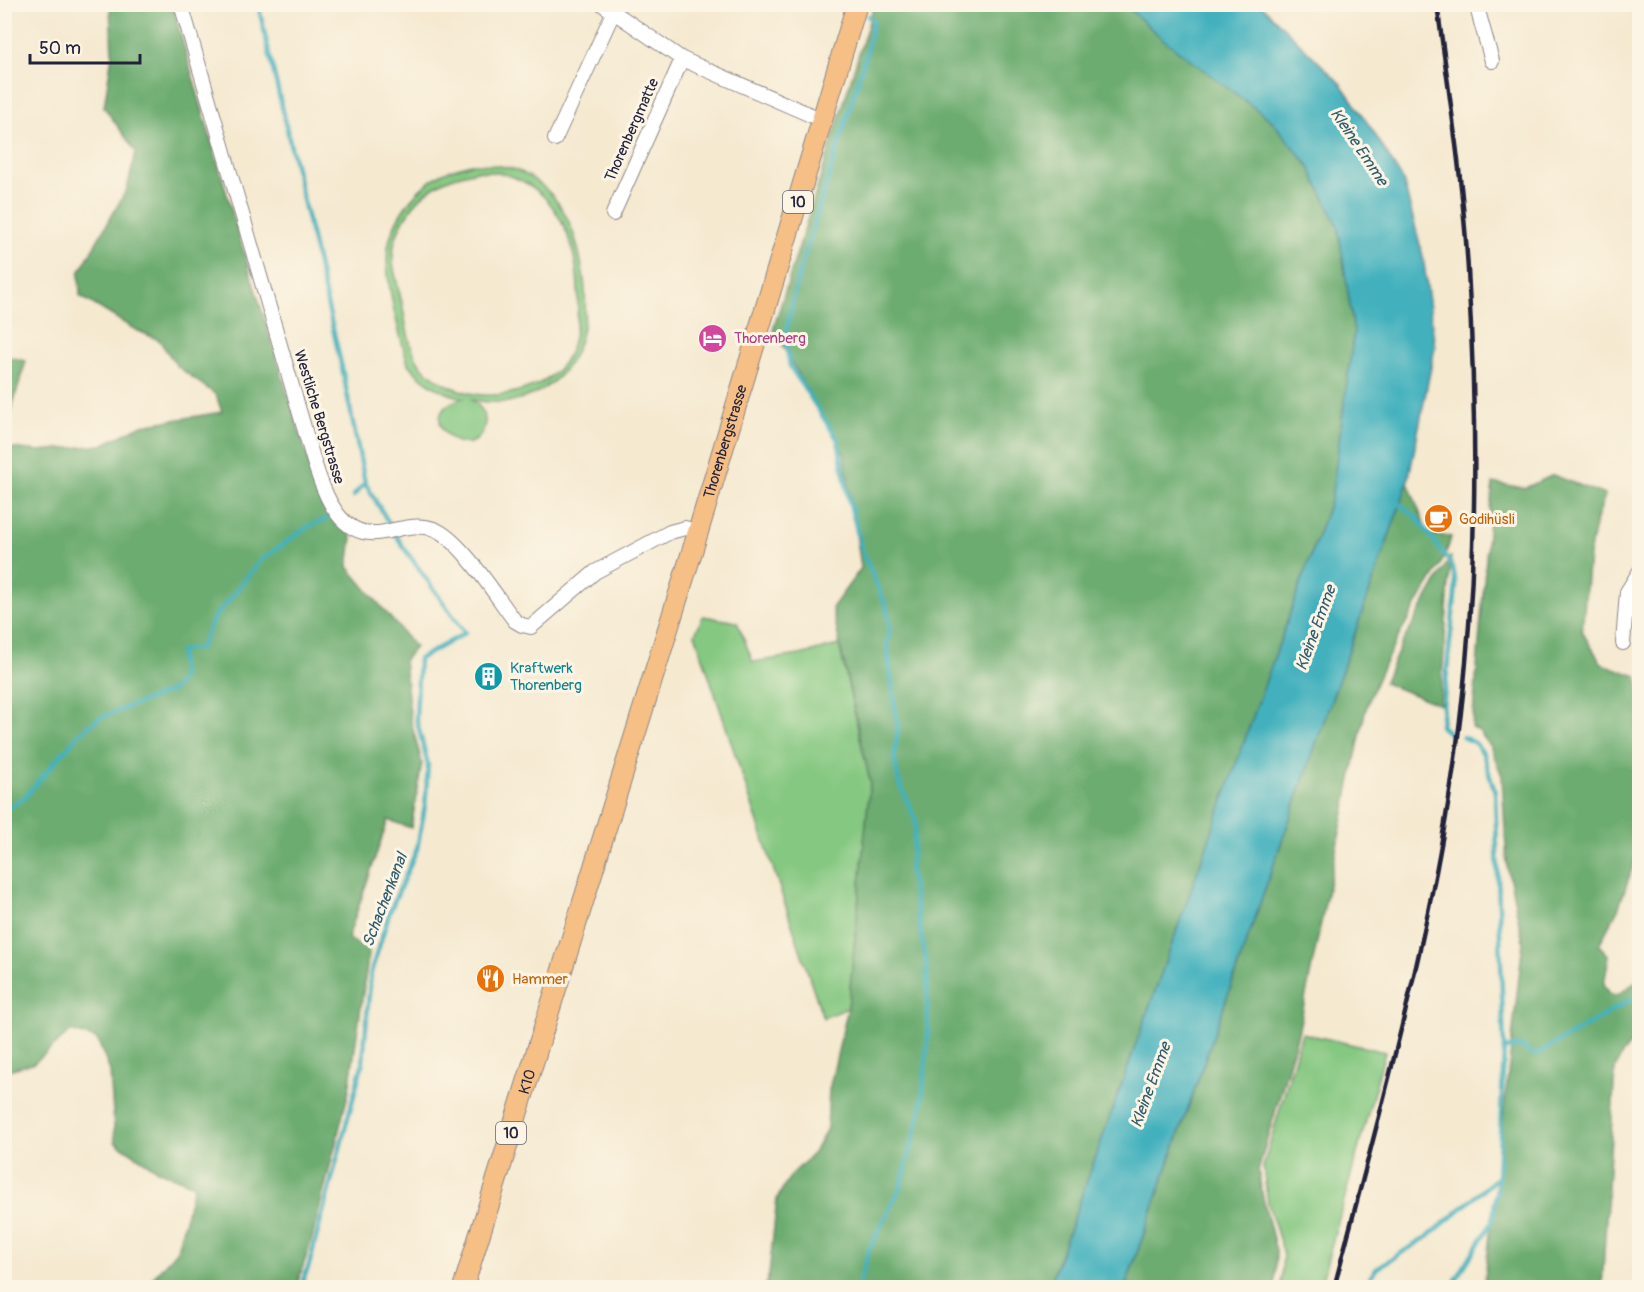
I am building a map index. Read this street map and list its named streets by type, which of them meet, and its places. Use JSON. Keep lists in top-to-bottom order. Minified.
{"streets":{"main road":["10","Thorenbergstrasse","K10"],"street":["Thorenbergmatte","Westliche Bergstrasse"]},"crossings":[["Westliche Bergstrasse","Thorenbergstrasse"],["Thorenbergstrasse","K10"]],"water":["Kleine Emme","Schachenkanal"],"places":{"hotel":["Thorenberg"],"cafe":["Godihüsli"],"building":["Kraftwerk Thorenberg"],"restaurant":["Hammer"]},"scale_bar":"50 m"}
